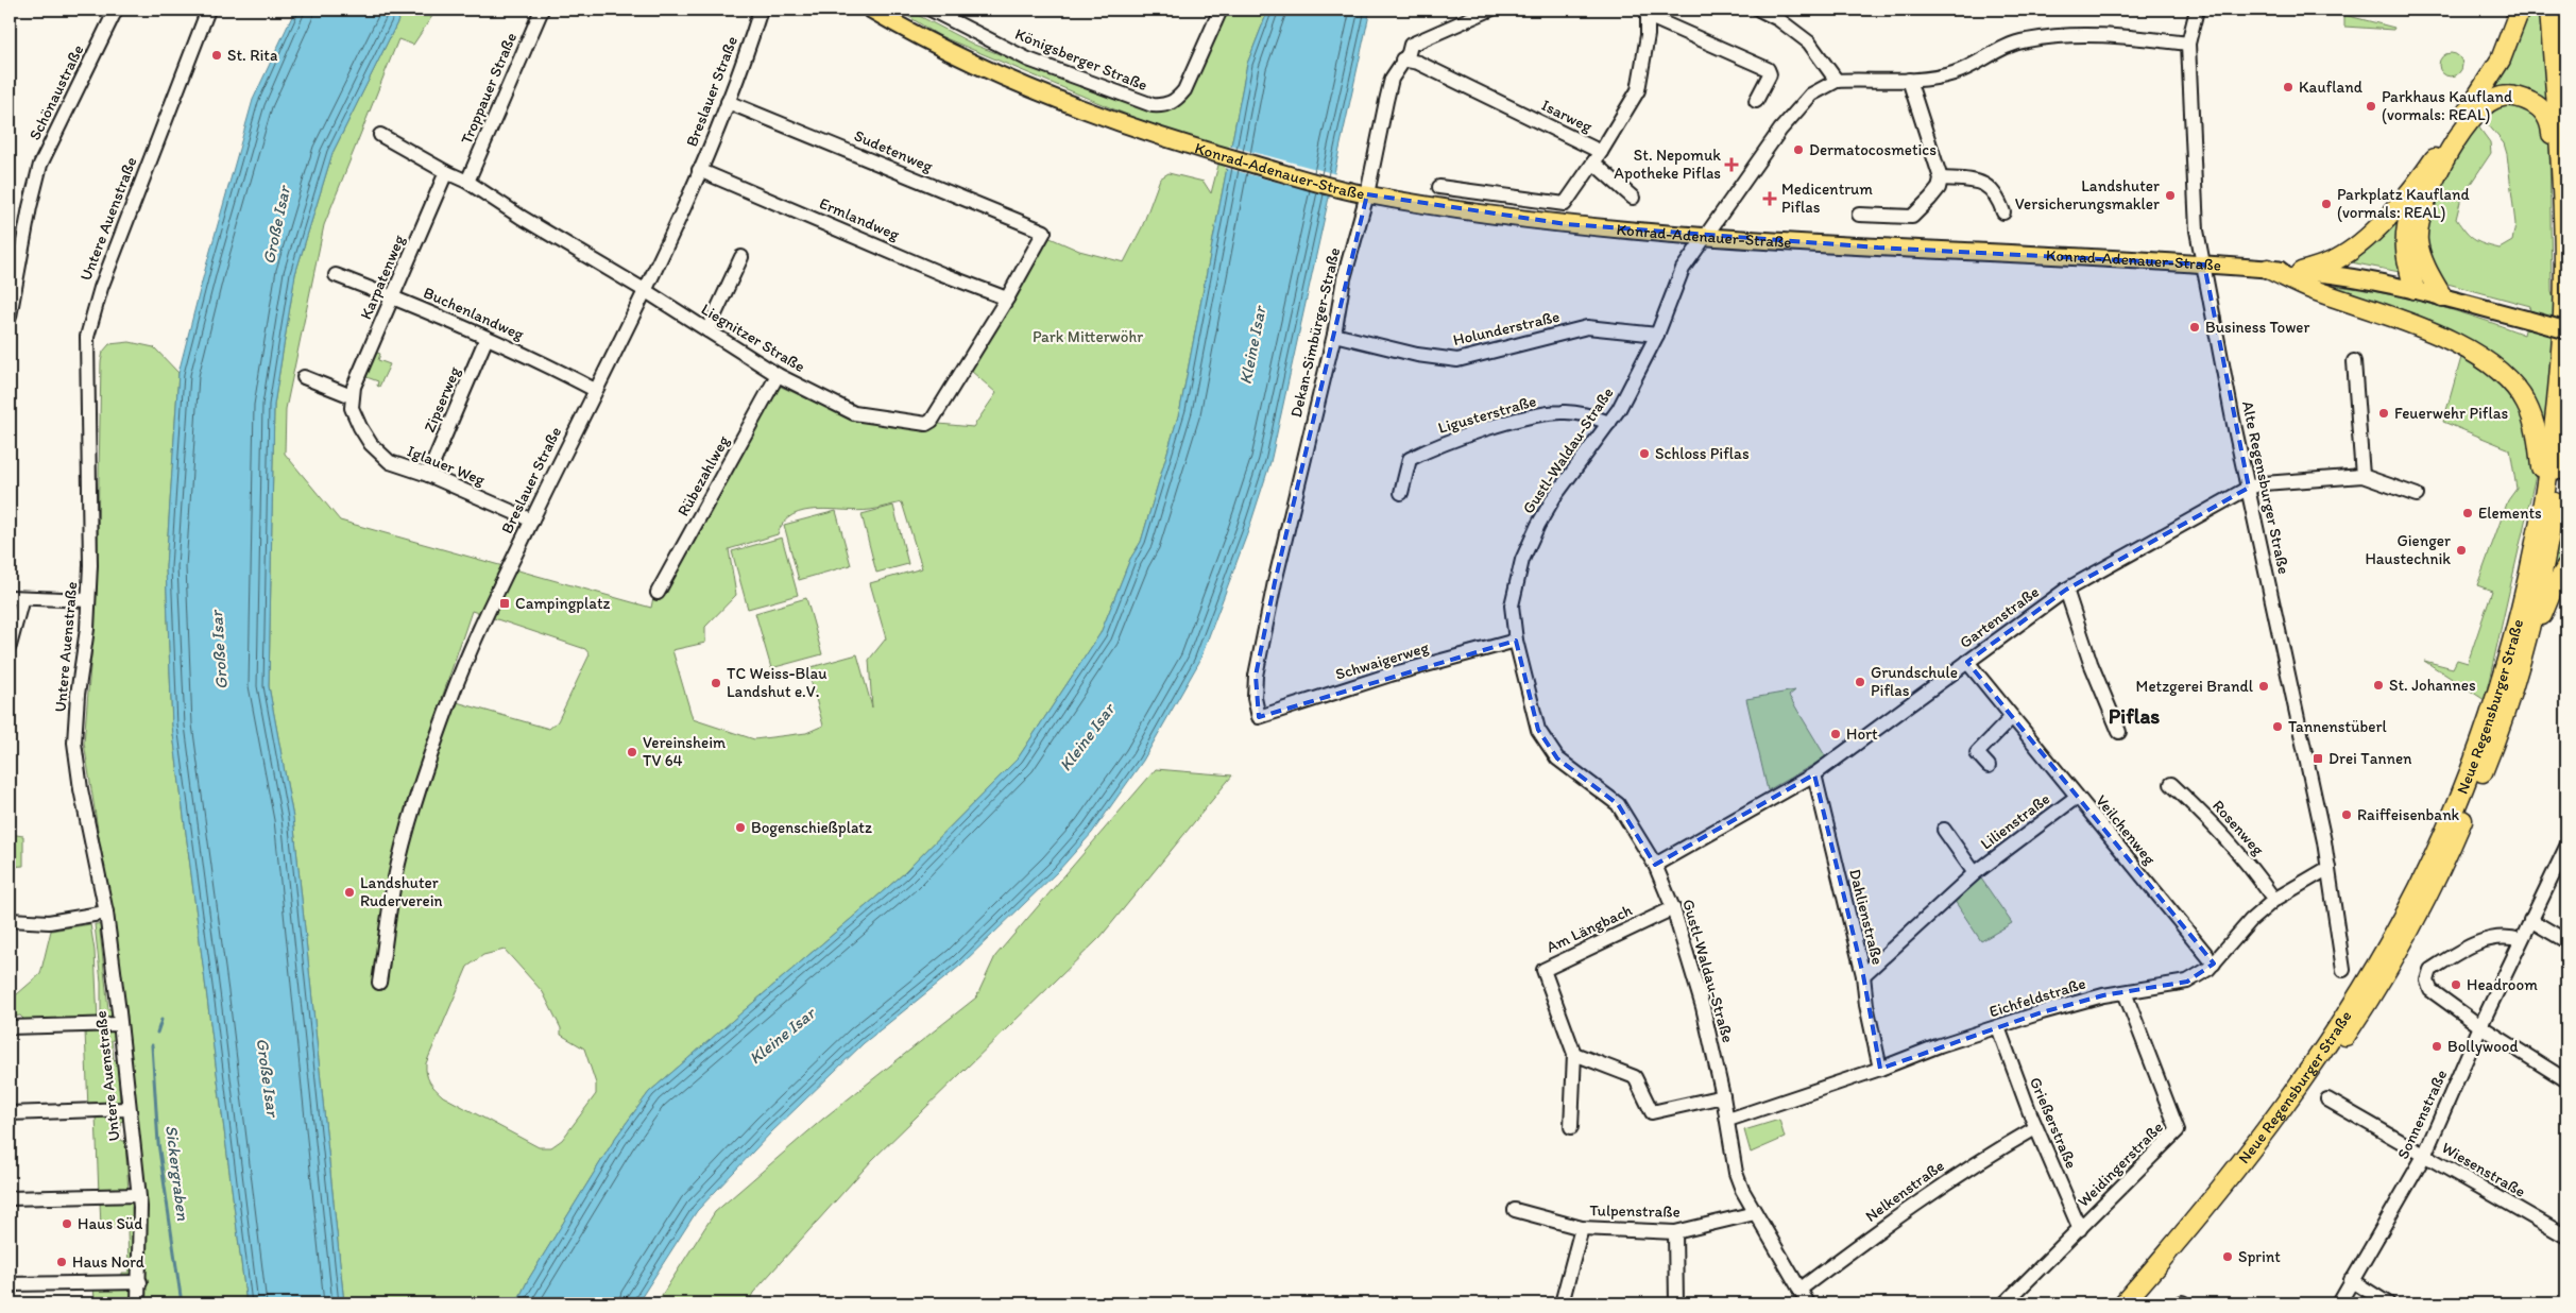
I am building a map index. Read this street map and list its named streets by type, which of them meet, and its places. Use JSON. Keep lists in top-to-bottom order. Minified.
{"streets":{"highway":["Neue Regensburger Straße"],"main road":["Konrad-Adenauer-Straße"],"street":["Königsberger Straße","Troppauer Straße","Breslauer Straße","Schönaustraße","Isarweg","Sudetenweg","Untere Auenstraße","Ermlandweg","Karpatenweg","Buchenlandweg","Holunderstraße","Dekan-Simbürger-Straße","Liegnitzer Straße","Zipserweg","Ligusterstraße","Gustl-Waldau-Straße","Iglauer Weg","Rübezahlweg","Alte Regensburger Straße","Gartenstraße","Schwaigerweg","Lilienstraße","Rosenweg","Veilchenweg","Dahlienstraße","Am Längbach","Eichfeldstraße","Sonnenstraße","Grießerstraße","Weidingerstraße","Wiesenstraße","Nelkenstraße","Tulpenstraße"]},"crossings":[["Troppauer Straße","Liegnitzer Straße"],["Breslauer Straße","Sudetenweg"],["Breslauer Straße","Ermlandweg"],["Breslauer Straße","Buchenlandweg"],["Breslauer Straße","Liegnitzer Straße"],["Breslauer Straße","Iglauer Weg"],["Isarweg","Dekan-Simbürger-Straße"],["Sudetenweg","Liegnitzer Straße"],["Konrad-Adenauer-Straße","Dekan-Simbürger-Straße"],["Konrad-Adenauer-Straße","Gustl-Waldau-Straße"],["Konrad-Adenauer-Straße","Alte Regensburger Straße"],["Ermlandweg","Liegnitzer Straße"],["Karpatenweg","Buchenlandweg"],["Karpatenweg","Liegnitzer Straße"],["Karpatenweg","Iglauer Weg"],["Buchenlandweg","Zipserweg"],["Holunderstraße","Dekan-Simbürger-Straße"],["Holunderstraße","Gustl-Waldau-Straße"],["Dekan-Simbürger-Straße","Schwaigerweg"],["Liegnitzer Straße","Rübezahlweg"],["Zipserweg","Iglauer Weg"],["Ligusterstraße","Gustl-Waldau-Straße"],["Gustl-Waldau-Straße","Gartenstraße"],["Gustl-Waldau-Straße","Schwaigerweg"],["Gustl-Waldau-Straße","Am Längbach"],["Gustl-Waldau-Straße","Eichfeldstraße"],["Gustl-Waldau-Straße","Nelkenstraße"],["Gustl-Waldau-Straße","Tulpenstraße"],["Alte Regensburger Straße","Gartenstraße"],["Alte Regensburger Straße","Eichfeldstraße"],["Gartenstraße","Veilchenweg"],["Gartenstraße","Dahlienstraße"],["Lilienstraße","Veilchenweg"],["Lilienstraße","Dahlienstraße"],["Rosenweg","Eichfeldstraße"],["Veilchenweg","Eichfeldstraße"],["Dahlienstraße","Eichfeldstraße"],["Eichfeldstraße","Grießerstraße"],["Eichfeldstraße","Weidingerstraße"],["Sonnenstraße","Wiesenstraße"],["Grießerstraße","Weidingerstraße"],["Grießerstraße","Nelkenstraße"]],"districts":["Piflas"],"water":["Große Isar","Kleine Isar","Sickergraben"],"parks":["Park Mitterwöhr"],"places":{"other":["St. Rita","Kaufland","Parkhaus Kaufland (vormals: REAL)","Dermatocosmetics","Landshuter Versicherungsmakler","Parkplatz Kaufland (vormals: REAL)","Business Tower","Feuerwehr Piflas","Schloss Piflas","Elements","Gienger Haustechnik","Grundschule Piflas","TC Weiss-Blau Landshut e.V.","St. Johannes","Metzgerei Brandl","Tannenstüberl","Hort","Vereinsheim TV 64","Raiffeisenbank","Bogenschießplatz","Landshuter Ruderverein","Headroom","Bollywood","Haus Süd","Sprint","Haus Nord"],"health":["St. Nepomuk Apotheke Piflas","Medicentrum Piflas"],"transit":["Campingplatz","Drei Tannen"]}}
